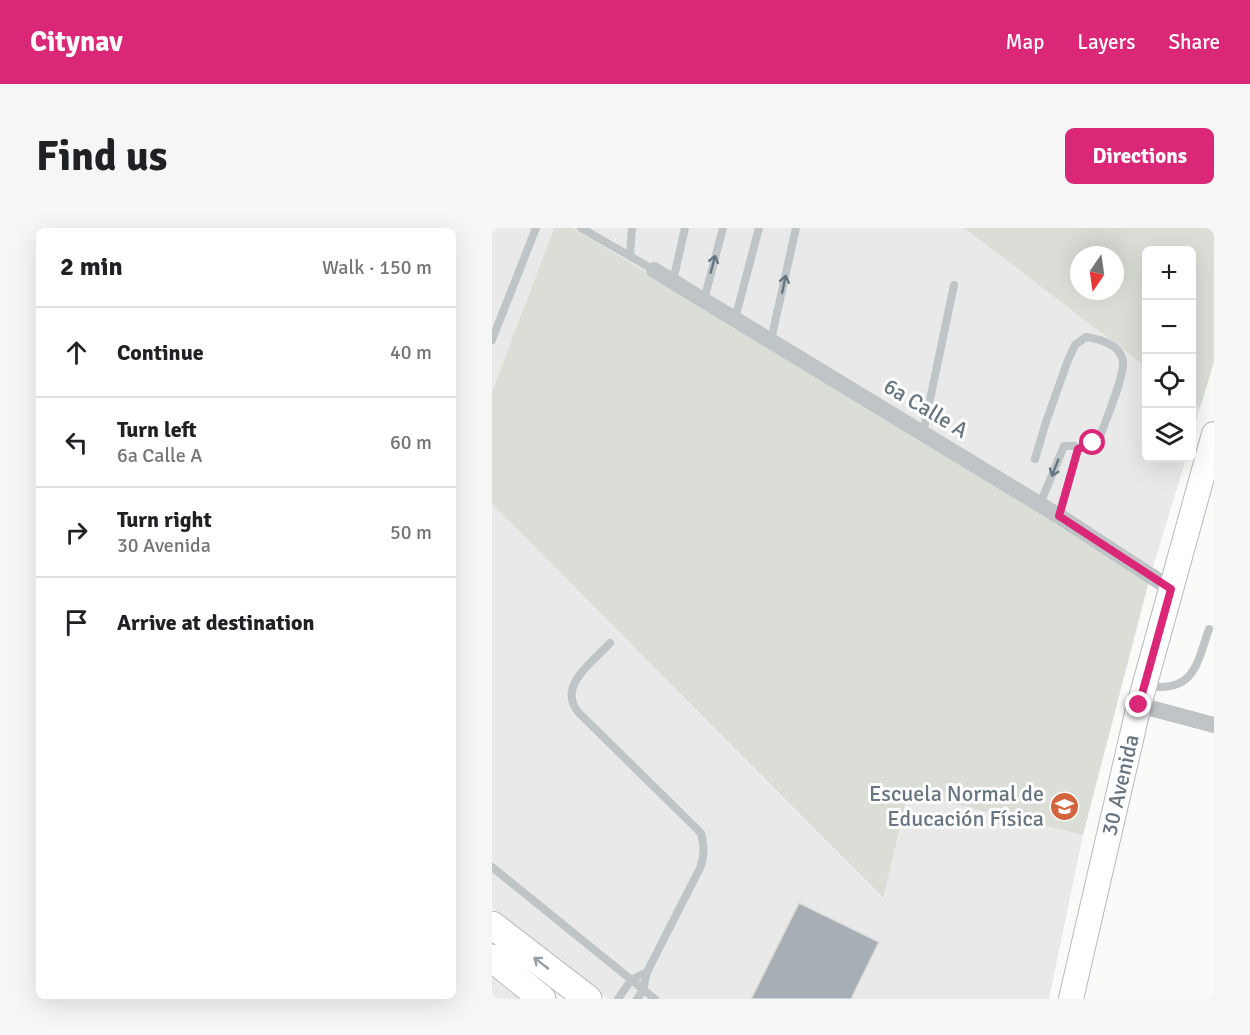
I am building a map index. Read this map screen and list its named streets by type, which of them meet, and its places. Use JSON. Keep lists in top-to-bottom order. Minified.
{"streets":{"street":["6a Calle A","30 Avenida"]},"crossings":[["6a Calle A","30 Avenida"]],"places":{"school or university":["Escuela Normal de Educación Física"]},"north":"bottom","page":{"header":"Citynav","nav":["Map","Layers","Share"],"buttons":"Directions","title":"Find us","heading":["2 min","Walk · 150 m"],"map_buttons":["+","−"],"list":[["Continue","40 m"],["Turn left","6a Calle A","60 m"],["Turn right","30 Avenida","50 m"],"Arrive at destination"]}}
